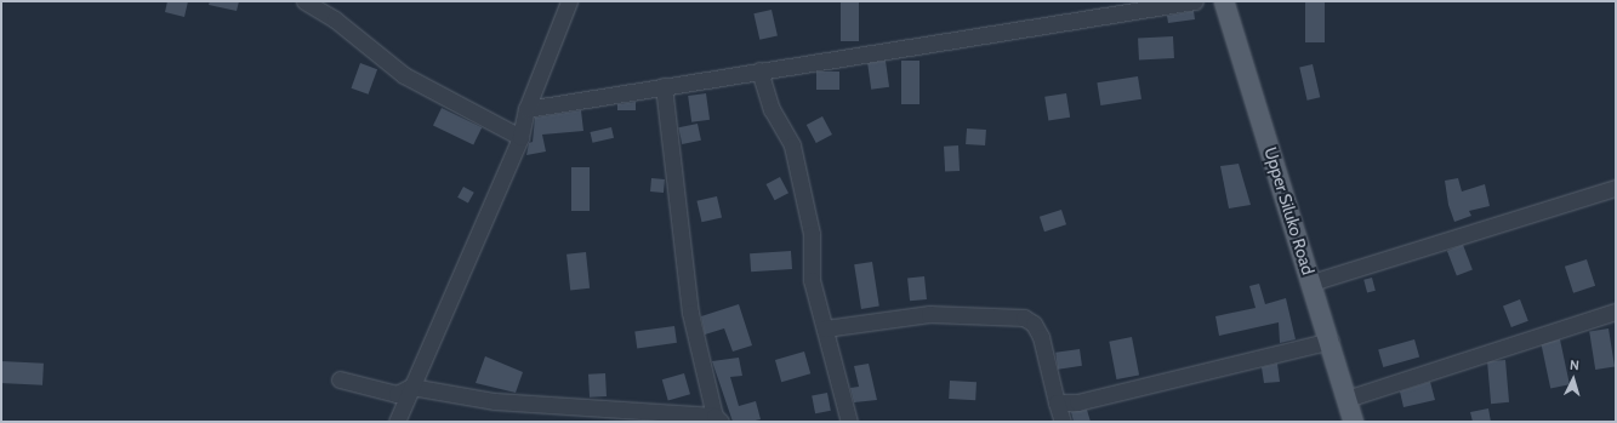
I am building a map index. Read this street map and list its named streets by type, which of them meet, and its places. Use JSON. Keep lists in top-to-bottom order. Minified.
{"streets":{"main road":["Upper Siluko Road"]},"north":"top"}
